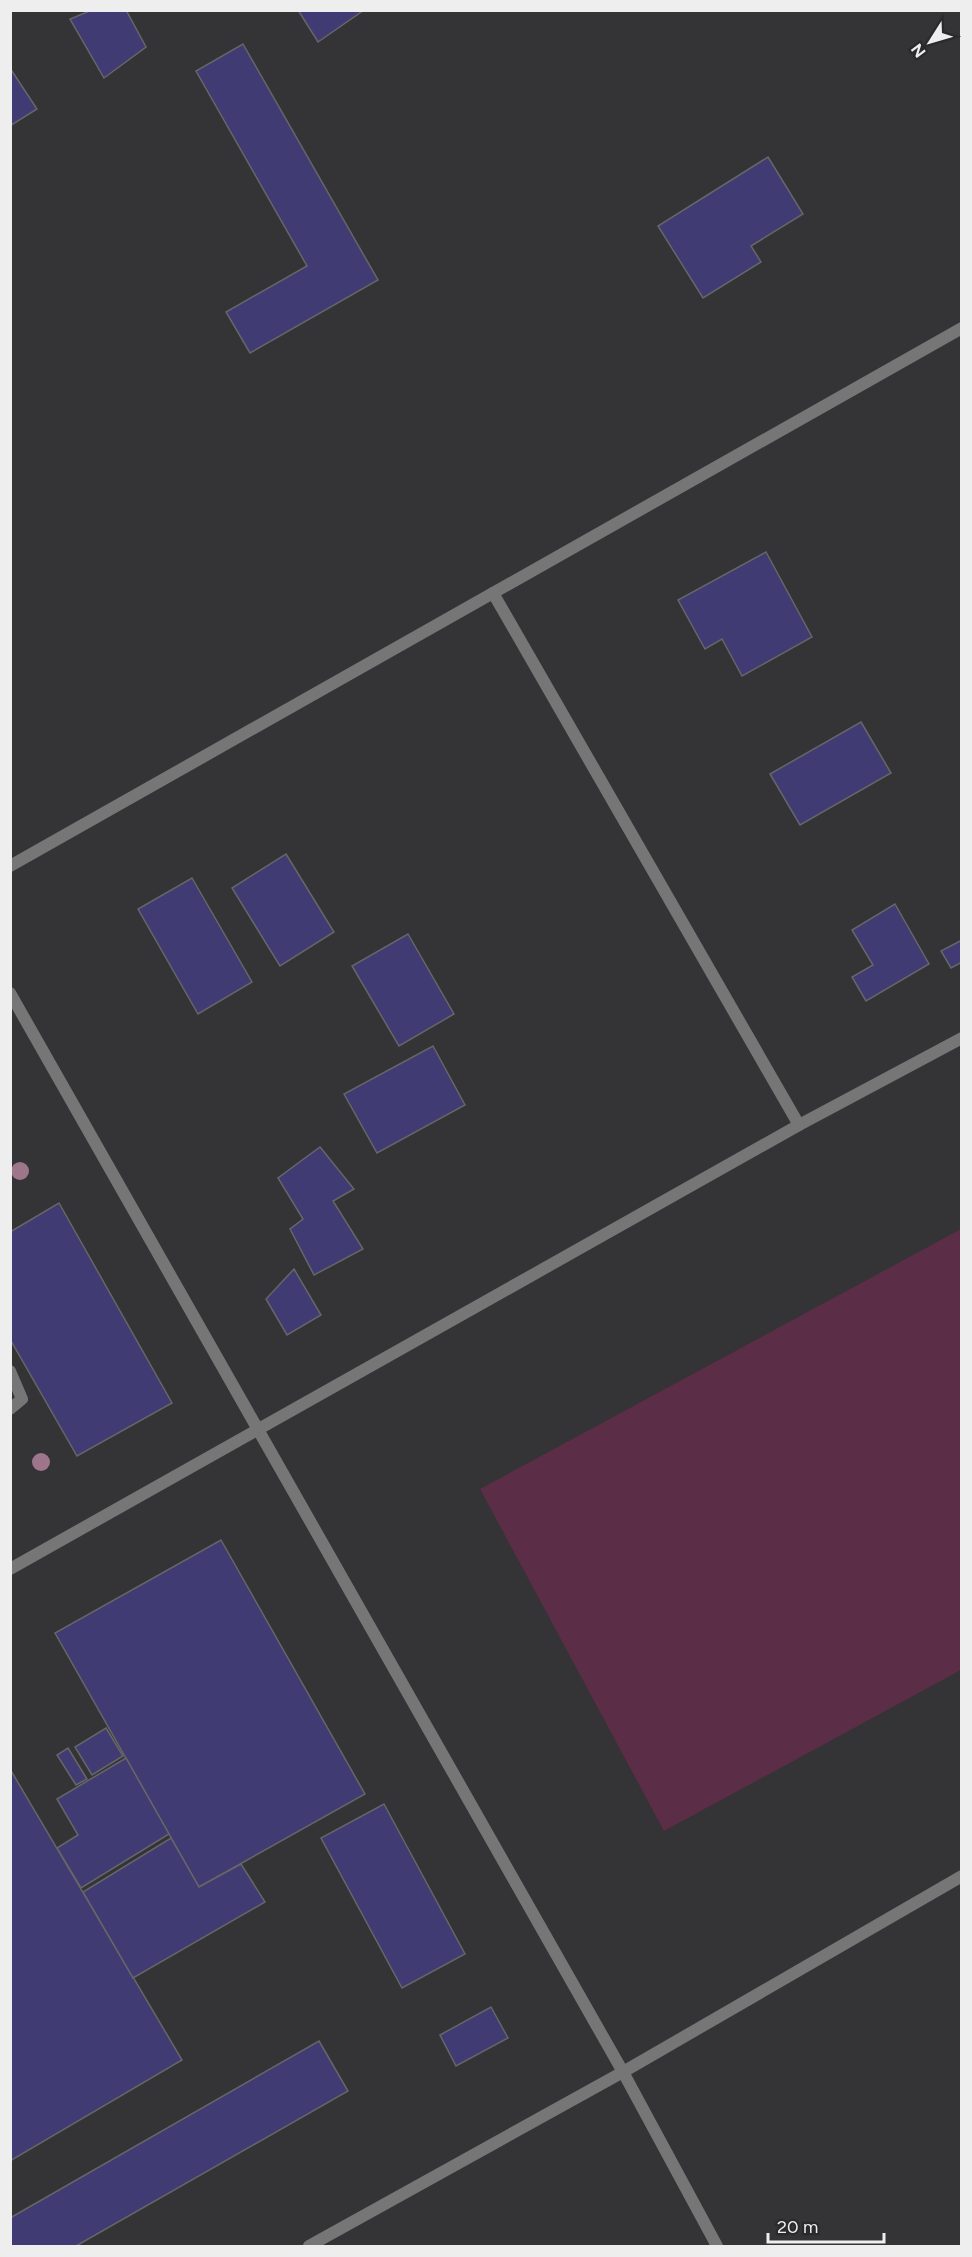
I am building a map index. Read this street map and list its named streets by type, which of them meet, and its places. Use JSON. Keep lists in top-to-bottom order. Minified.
{"scale_bar":"20 m","north":"bottom left"}
